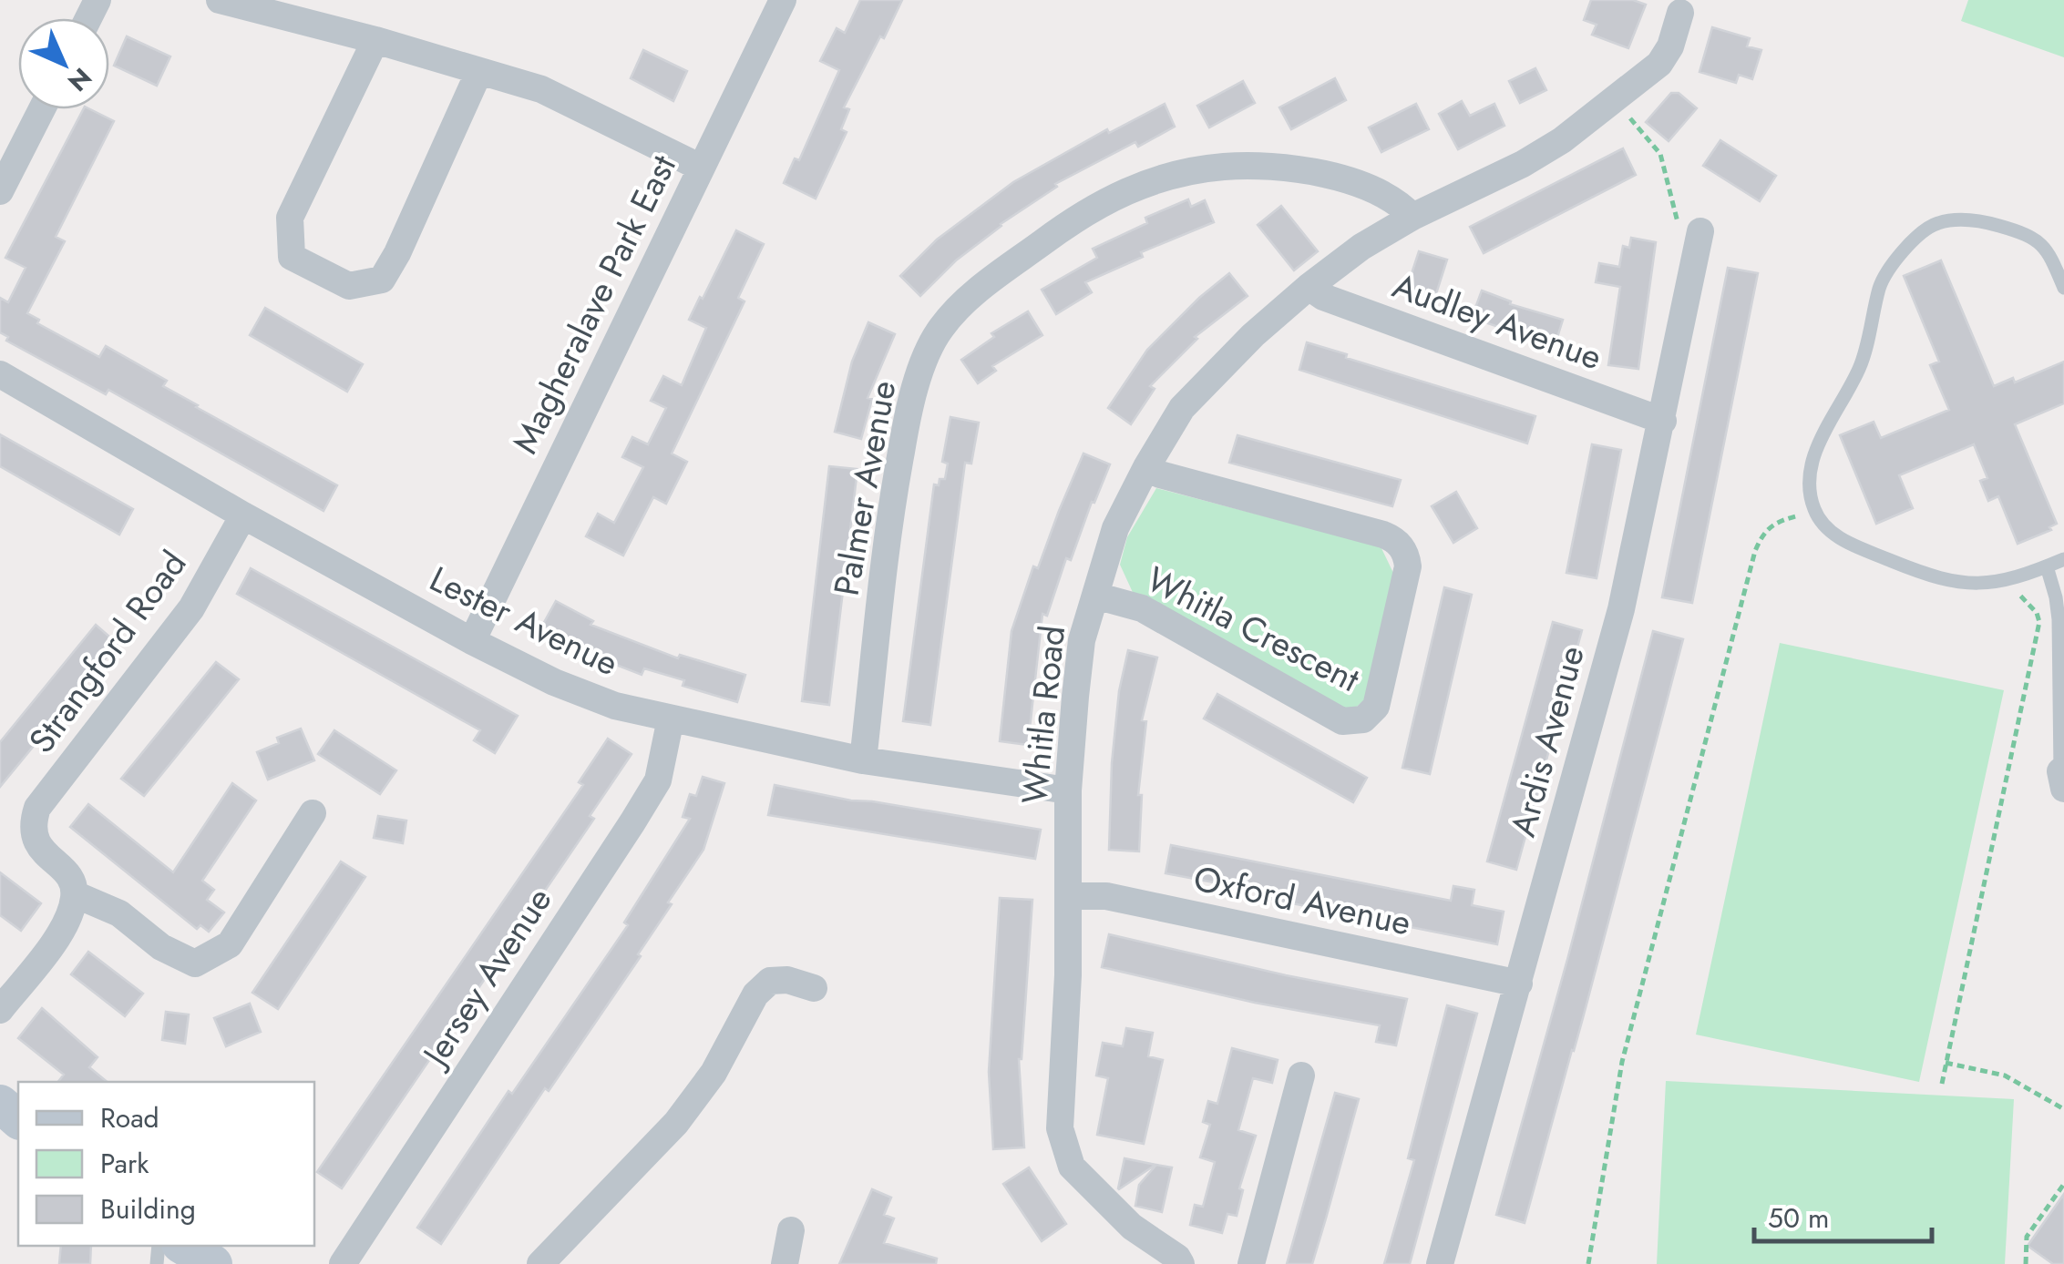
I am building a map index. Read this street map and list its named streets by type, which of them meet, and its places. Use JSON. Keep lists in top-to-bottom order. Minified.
{"streets":{"street":["Magheralave Park East","Audley Avenue","Palmer Avenue","Lester Avenue","Whitla Crescent","Strangford Road","Whitla Road","Ardis Avenue","Oxford Avenue","Jersey Avenue"]},"crossings":[["Magheralave Park East","Lester Avenue"],["Audley Avenue","Whitla Road"],["Audley Avenue","Ardis Avenue"],["Palmer Avenue","Lester Avenue"],["Palmer Avenue","Whitla Road"],["Lester Avenue","Strangford Road"],["Lester Avenue","Whitla Road"],["Lester Avenue","Jersey Avenue"],["Whitla Crescent","Whitla Road"],["Whitla Road","Oxford Avenue"],["Ardis Avenue","Oxford Avenue"]],"legend":["Road","Park","Building"],"scale_bar":"50 m","north":"bottom right"}
